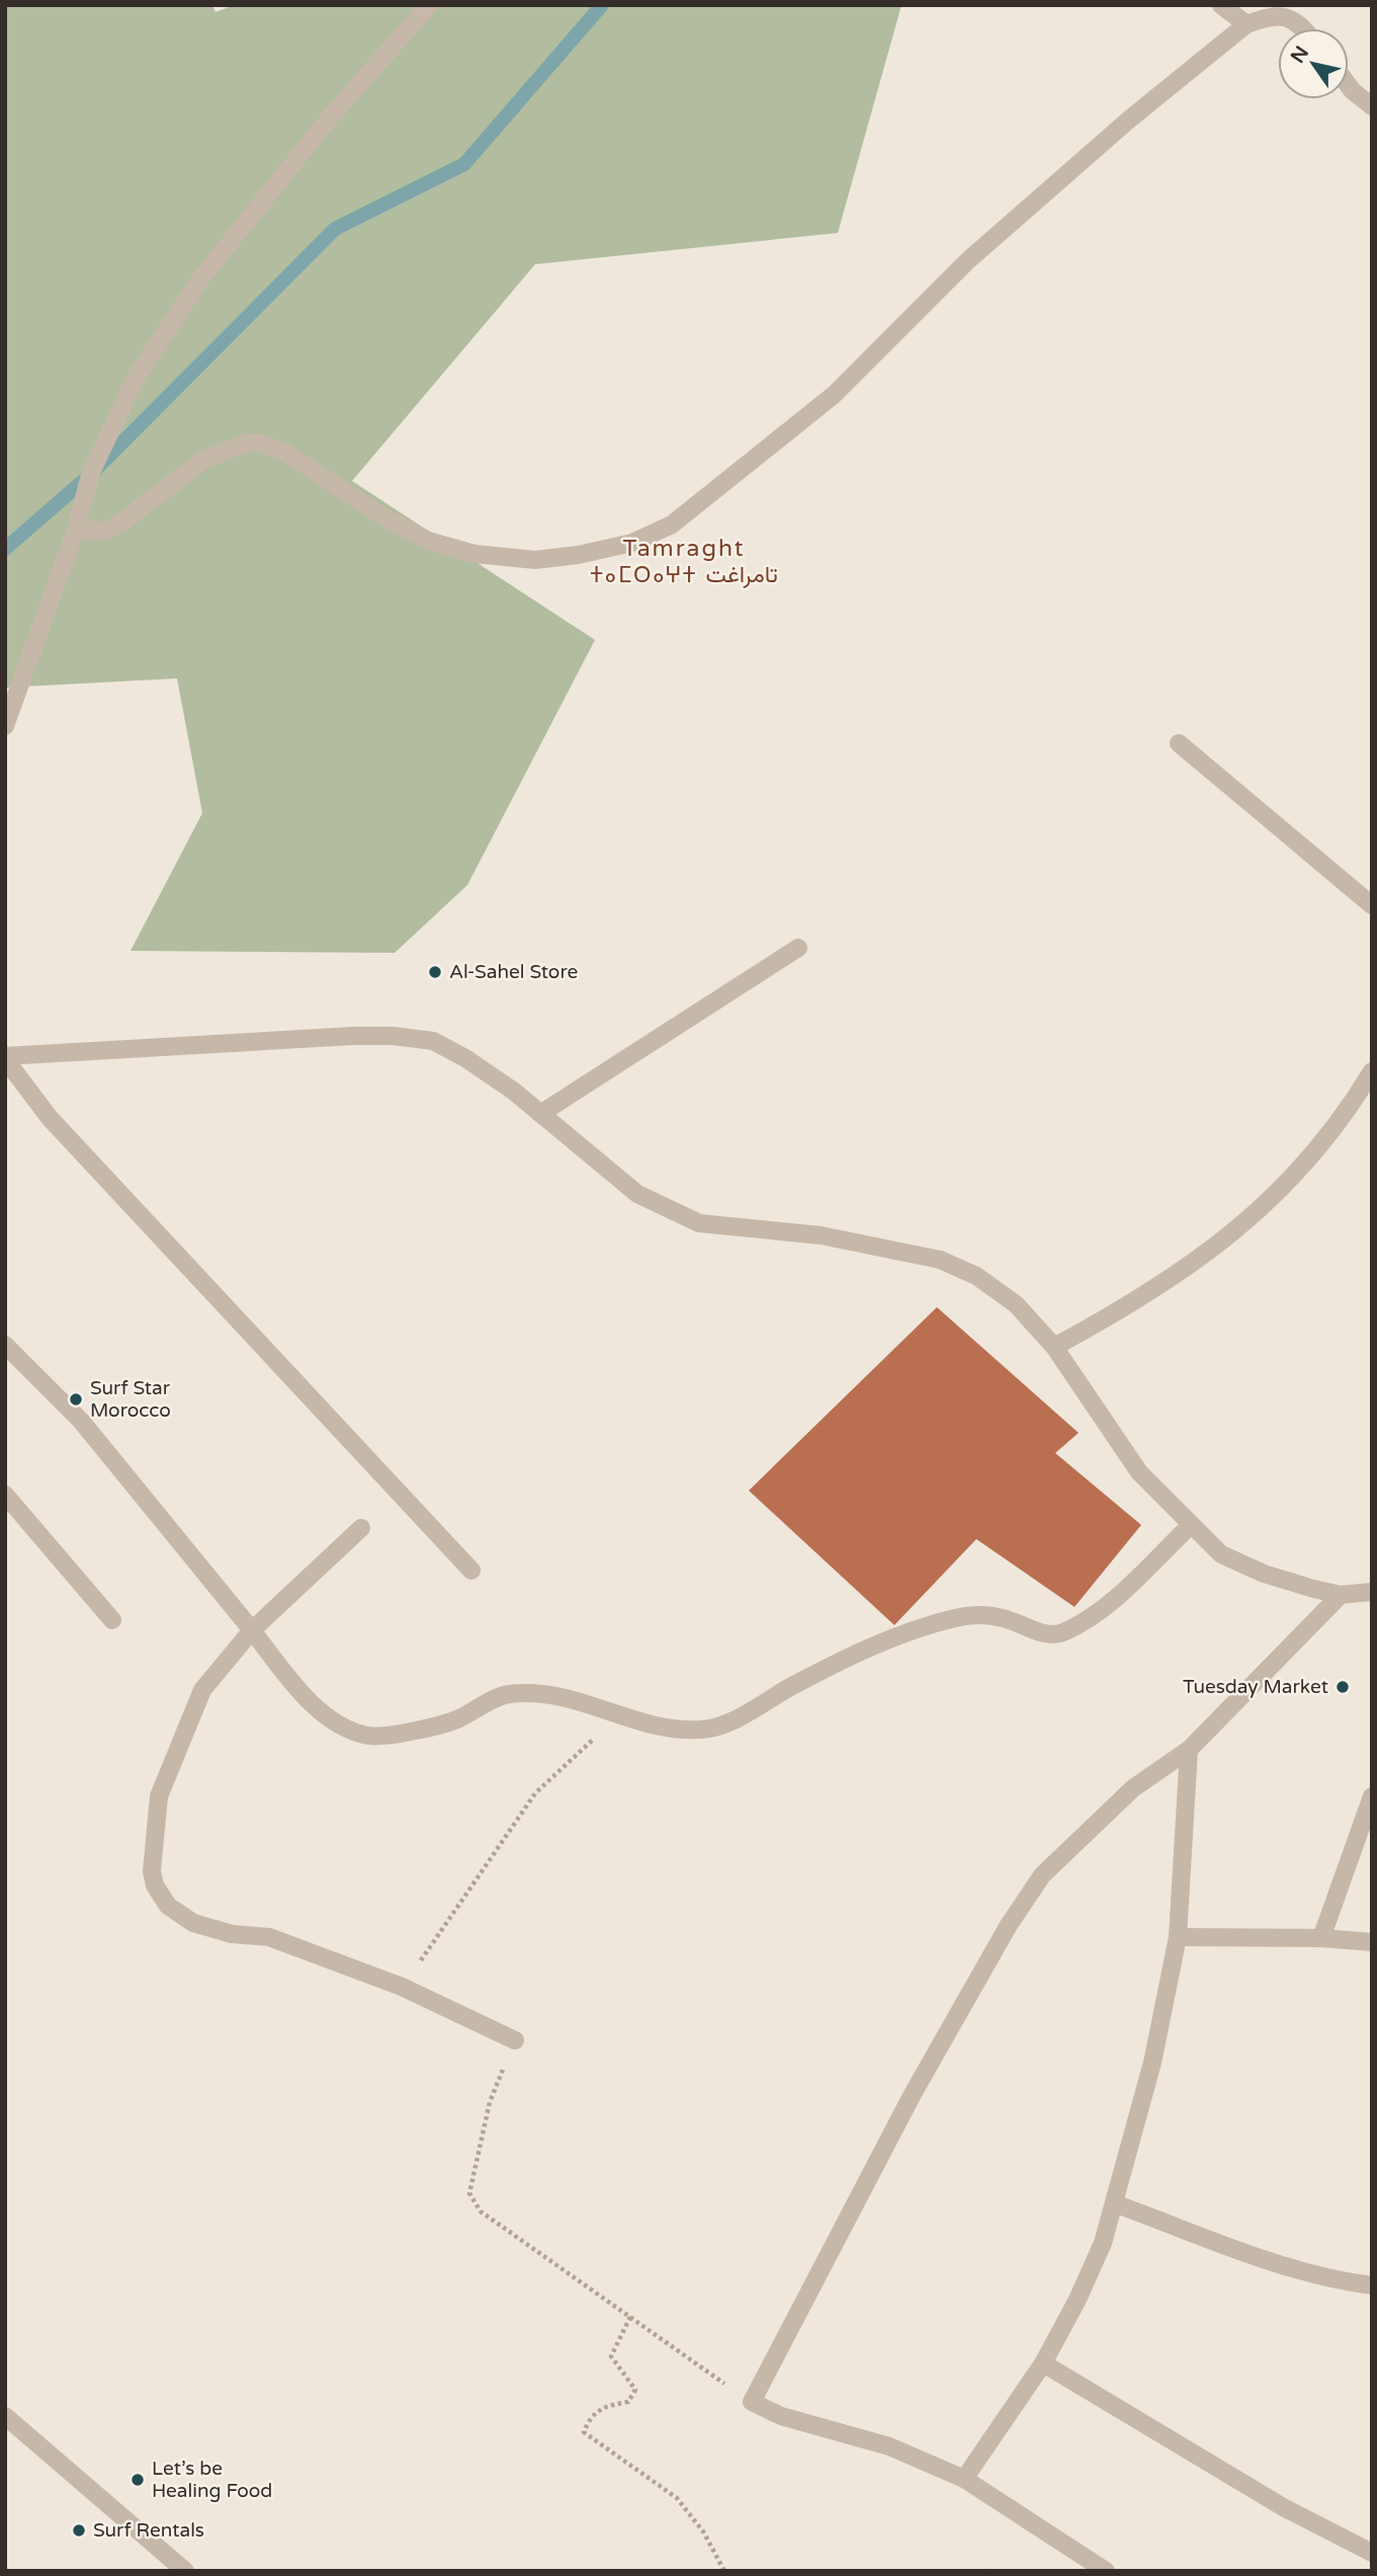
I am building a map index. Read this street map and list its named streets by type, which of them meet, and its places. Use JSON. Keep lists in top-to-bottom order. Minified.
{"districts":["Tamraght ⵜⴰⵎⵔⴰⵖⵜ تامراغت"],"places":["Al-Sahel Store","Surf Star Morocco","Tuesday Market","Let’s be Healing Food","Surf Rentals"],"north":"top left"}
